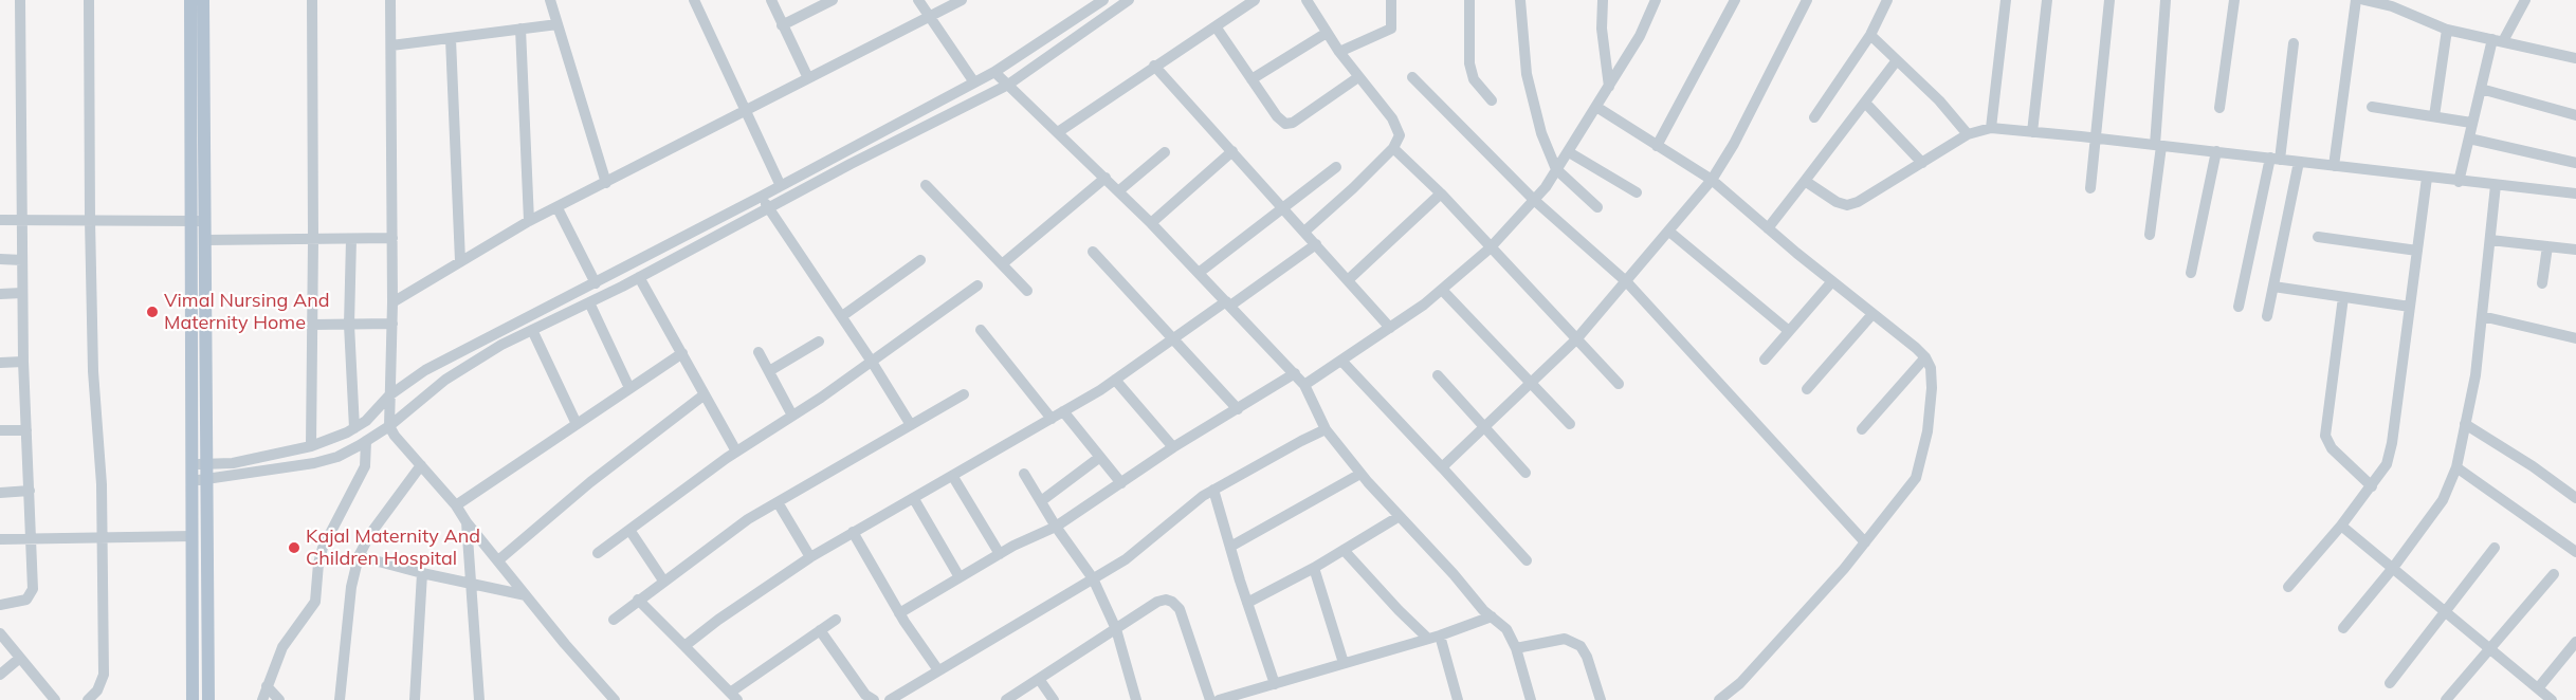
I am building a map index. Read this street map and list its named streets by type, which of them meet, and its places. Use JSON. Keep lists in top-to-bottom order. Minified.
{"places":["Vimal Nursing And Maternity Home","Kajal Maternity And Children Hospital"]}
